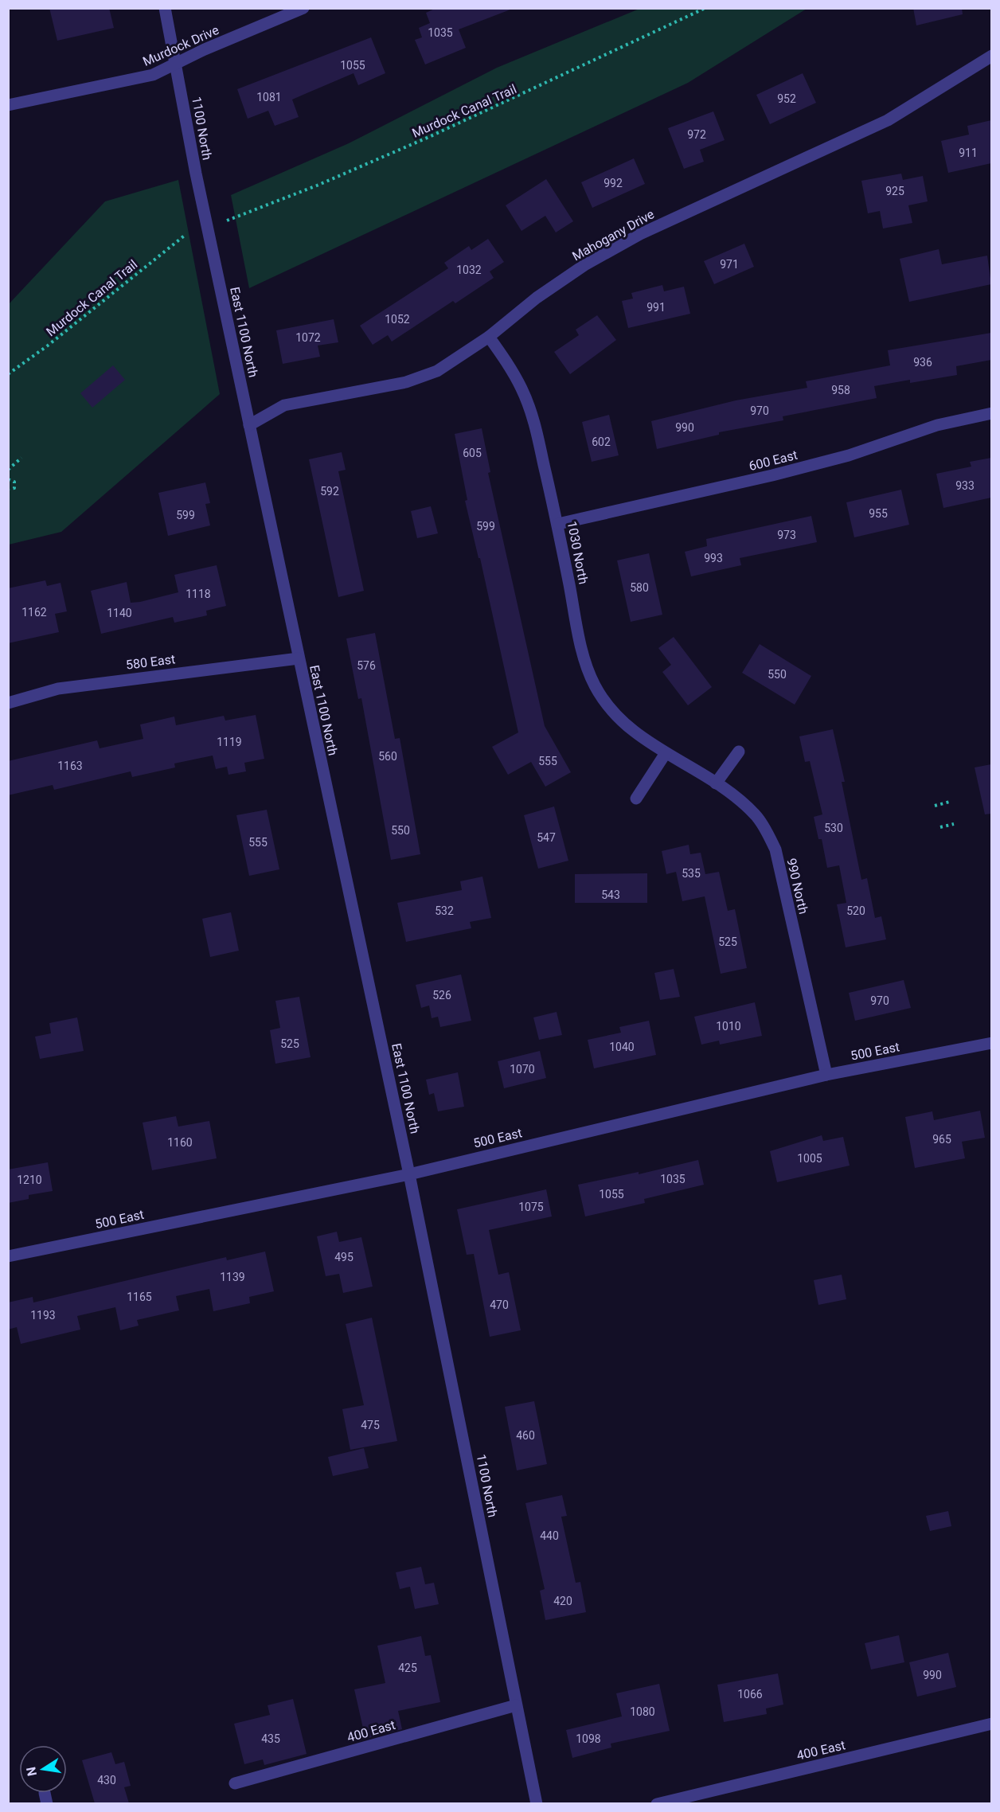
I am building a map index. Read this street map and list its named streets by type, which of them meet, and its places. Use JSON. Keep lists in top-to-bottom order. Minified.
{"streets":{"street":["Murdock Drive","1100 North","Mahogany Drive","East 1100 North","600 East","1030 North","580 East","990 North","500 East","400 East"],"path":["Murdock Canal Trail"]},"crossings":[["Murdock Drive","1100 North"],["1100 North","East 1100 North"],["1100 North","500 East"],["1100 North","400 East"],["Mahogany Drive","East 1100 North"],["Mahogany Drive","1030 North"],["East 1100 North","580 East"],["East 1100 North","500 East"],["600 East","1030 North"],["1030 North","990 North"],["990 North","500 East"]],"house_numbers":["1035","1055","1081","952","972","911","992","925","971","1032","991","1052","1072","936","958","970","990","602","605","933","592","955","599","599","973","993","580","1118","1162","1140","576","550","1119","560","555","1163","530","550","547","555","535","543","532","520","525","526","970","1010","525","1040","1070","965","1160","1005","1035","1210","1055","1075","495","1139","1165","470","1193","475","460","440","420","425","990","1066","1080","435","1098","430"],"north":"left"}
